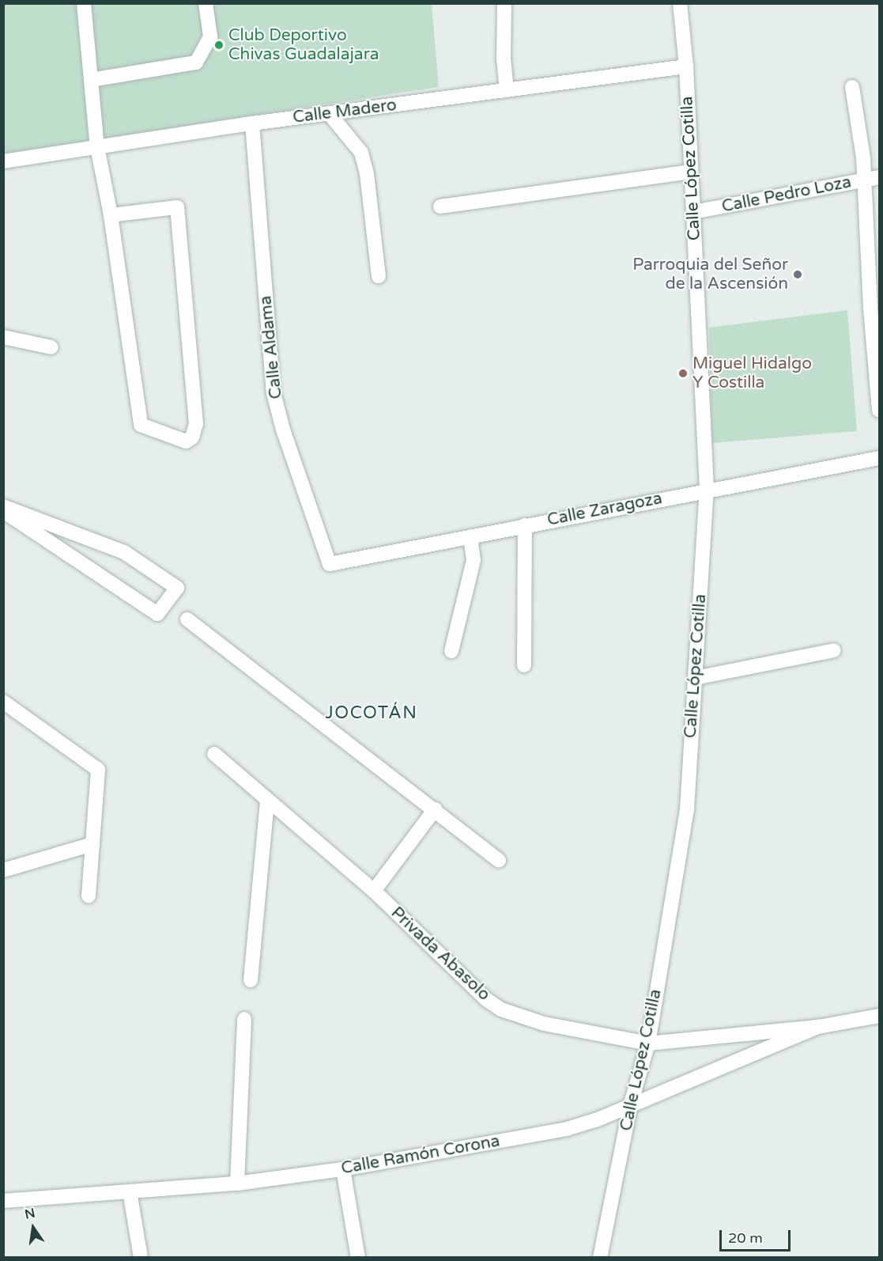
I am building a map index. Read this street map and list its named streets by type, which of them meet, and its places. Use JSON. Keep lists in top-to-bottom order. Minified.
{"streets":{"street":["Calle Madero","Calle López Cotilla","Calle Pedro Loza","Calle Aldama","Calle Zaragoza","Privada Abasolo","Calle Ramón Corona"]},"crossings":[["Calle Madero","Calle López Cotilla"],["Calle Madero","Calle Aldama"],["Calle López Cotilla","Calle Pedro Loza"],["Calle López Cotilla","Calle Zaragoza"],["Calle López Cotilla","Privada Abasolo"],["Calle López Cotilla","Calle Ramón Corona"],["Calle Aldama","Calle Zaragoza"],["Privada Abasolo","Calle Ramón Corona"]],"districts":["JOCOTÁN"],"places":["Club Deportivo Chivas Guadalajara","Parroquia del Señor de la Ascensión","Miguel Hidalgo Y Costilla"],"scale_bar":"20 m","north":"top"}
